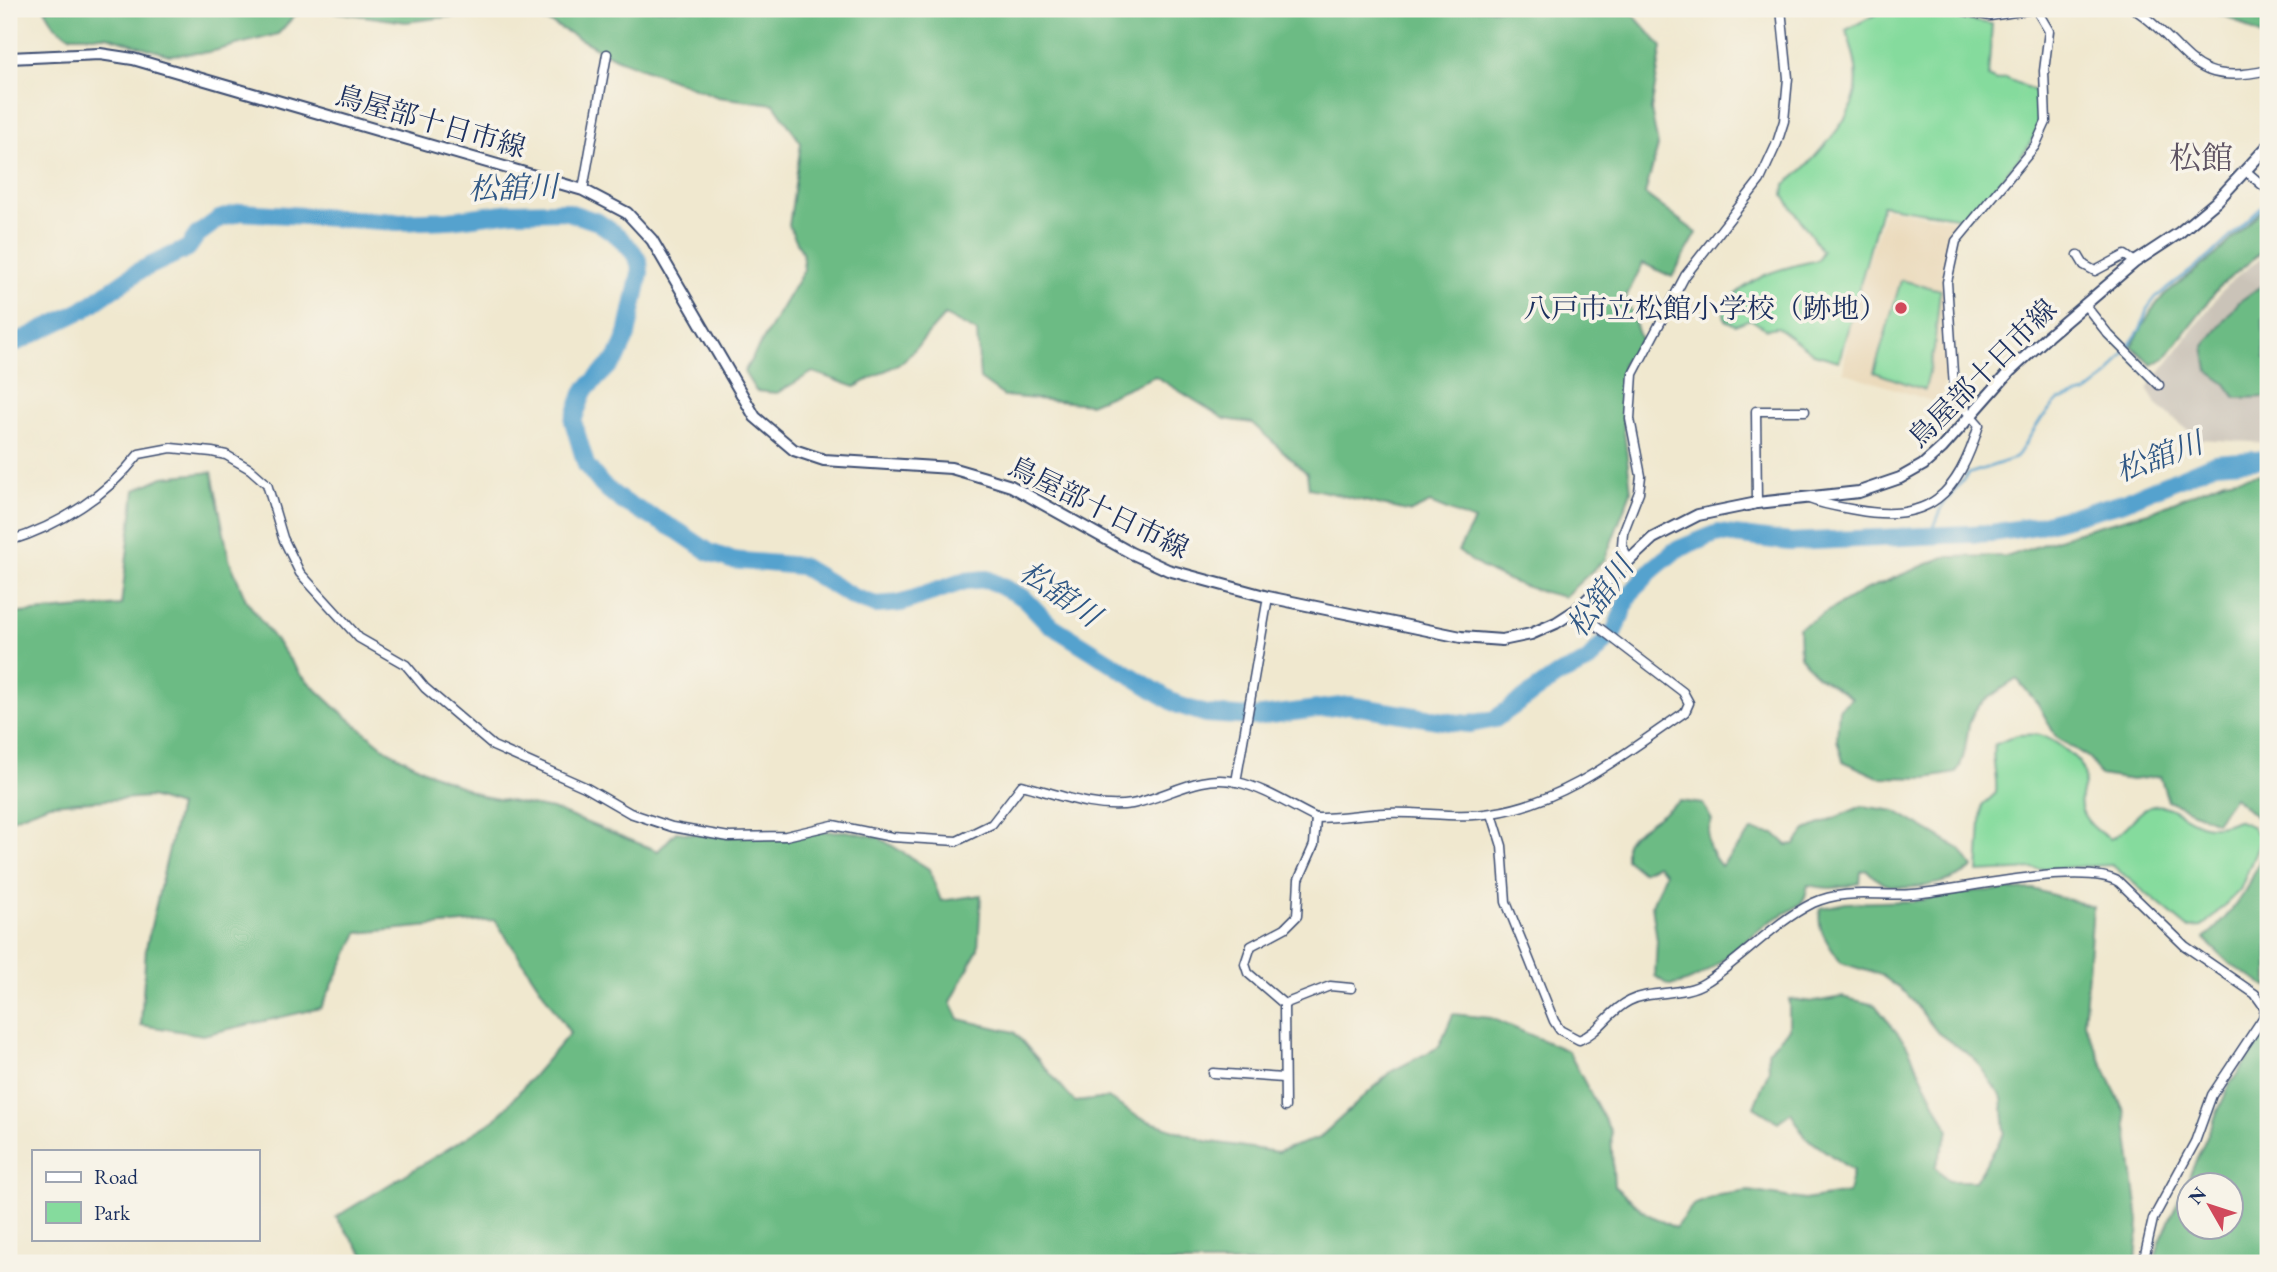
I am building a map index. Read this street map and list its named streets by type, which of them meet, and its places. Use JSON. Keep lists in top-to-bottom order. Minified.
{"streets":{"main road":["鳥屋部十日市線"]},"districts":["松館"],"water":["松舘川"],"places":["八戸市立松館小学校（跡地）"],"legend":["Road","Park"],"north":"top left"}
